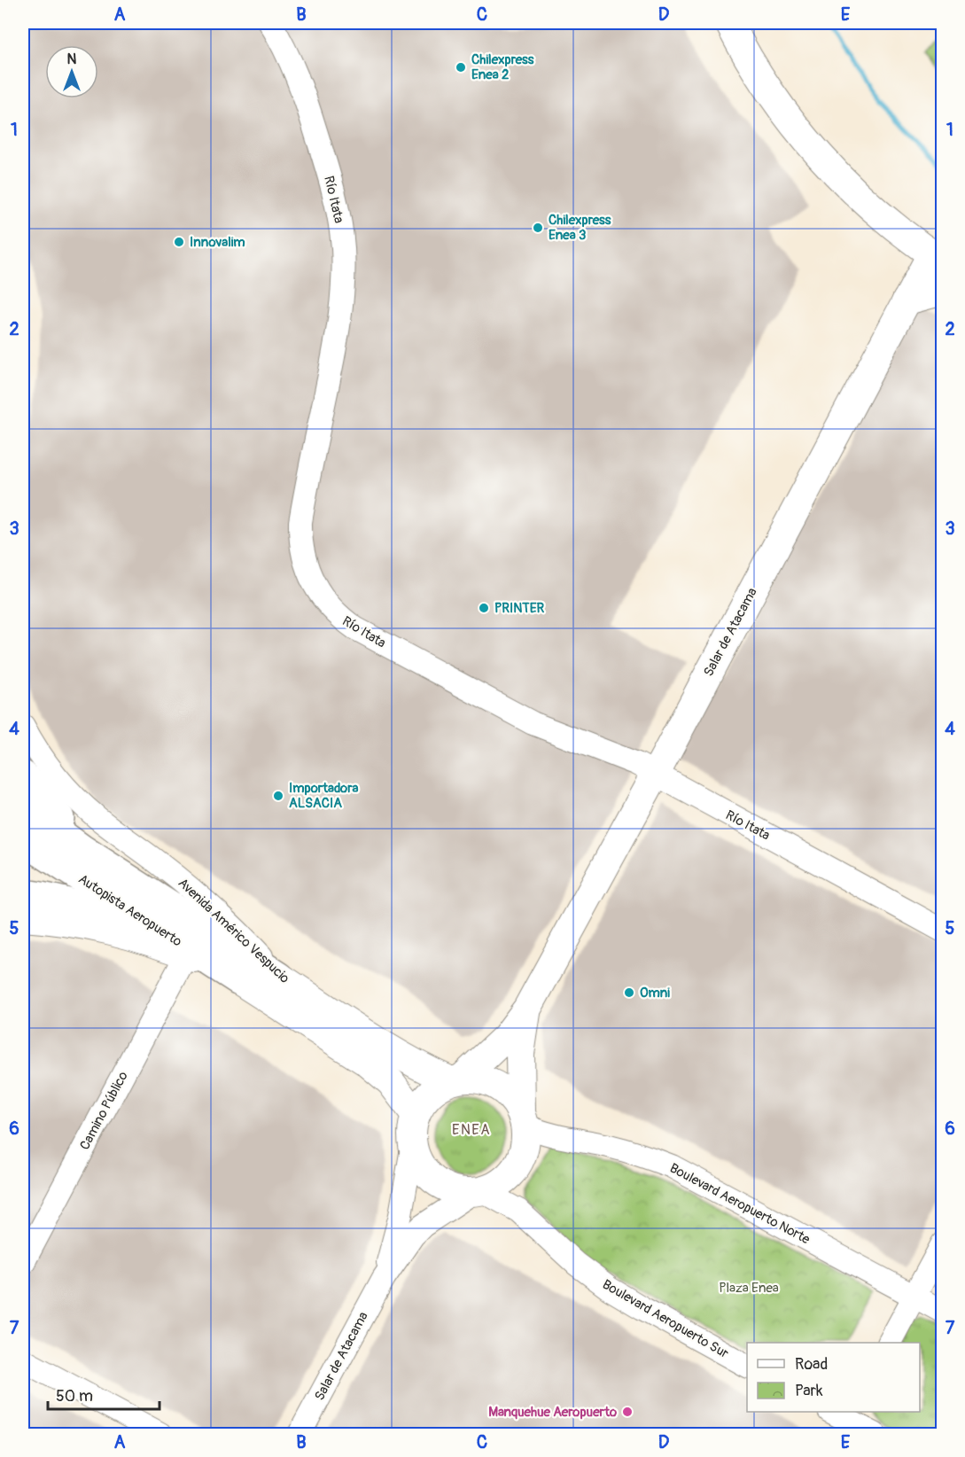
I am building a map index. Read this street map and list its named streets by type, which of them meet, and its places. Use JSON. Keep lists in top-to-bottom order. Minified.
{"streets":{"highway":["Autopista Aeropuerto"],"main road":["Salar de Atacama","Avenida Américo Vespucio"],"street":["Río Itata","Camino Público","Boulevard Aeropuerto Norte","Boulevard Aeropuerto Sur"]},"crossings":[["Río Itata","Salar de Atacama"],["Salar de Atacama","Avenida Américo Vespucio"],["Salar de Atacama","Boulevard Aeropuerto Norte"],["Salar de Atacama","Boulevard Aeropuerto Sur"],["Autopista Aeropuerto","Avenida Américo Vespucio"],["Autopista Aeropuerto","Camino Público"],["Avenida Américo Vespucio","Boulevard Aeropuerto Norte"],["Avenida Américo Vespucio","Boulevard Aeropuerto Sur"],["Boulevard Aeropuerto Norte","Boulevard Aeropuerto Sur"]],"districts":["ENEA"],"parks":["Plaza Enea"],"places":["Chilexpress Enea 2","Chilexpress Enea 3","Innovalim","PRINTER","Importadora ALSACIA","Omni","Manquehue Aeropuerto"],"legend":["Road","Park"],"scale_bar":"50 m","north":"top","grid":{"columns":["A","B","C","D","E"],"rows":["1","2","3","4","5","6","7"]}}
